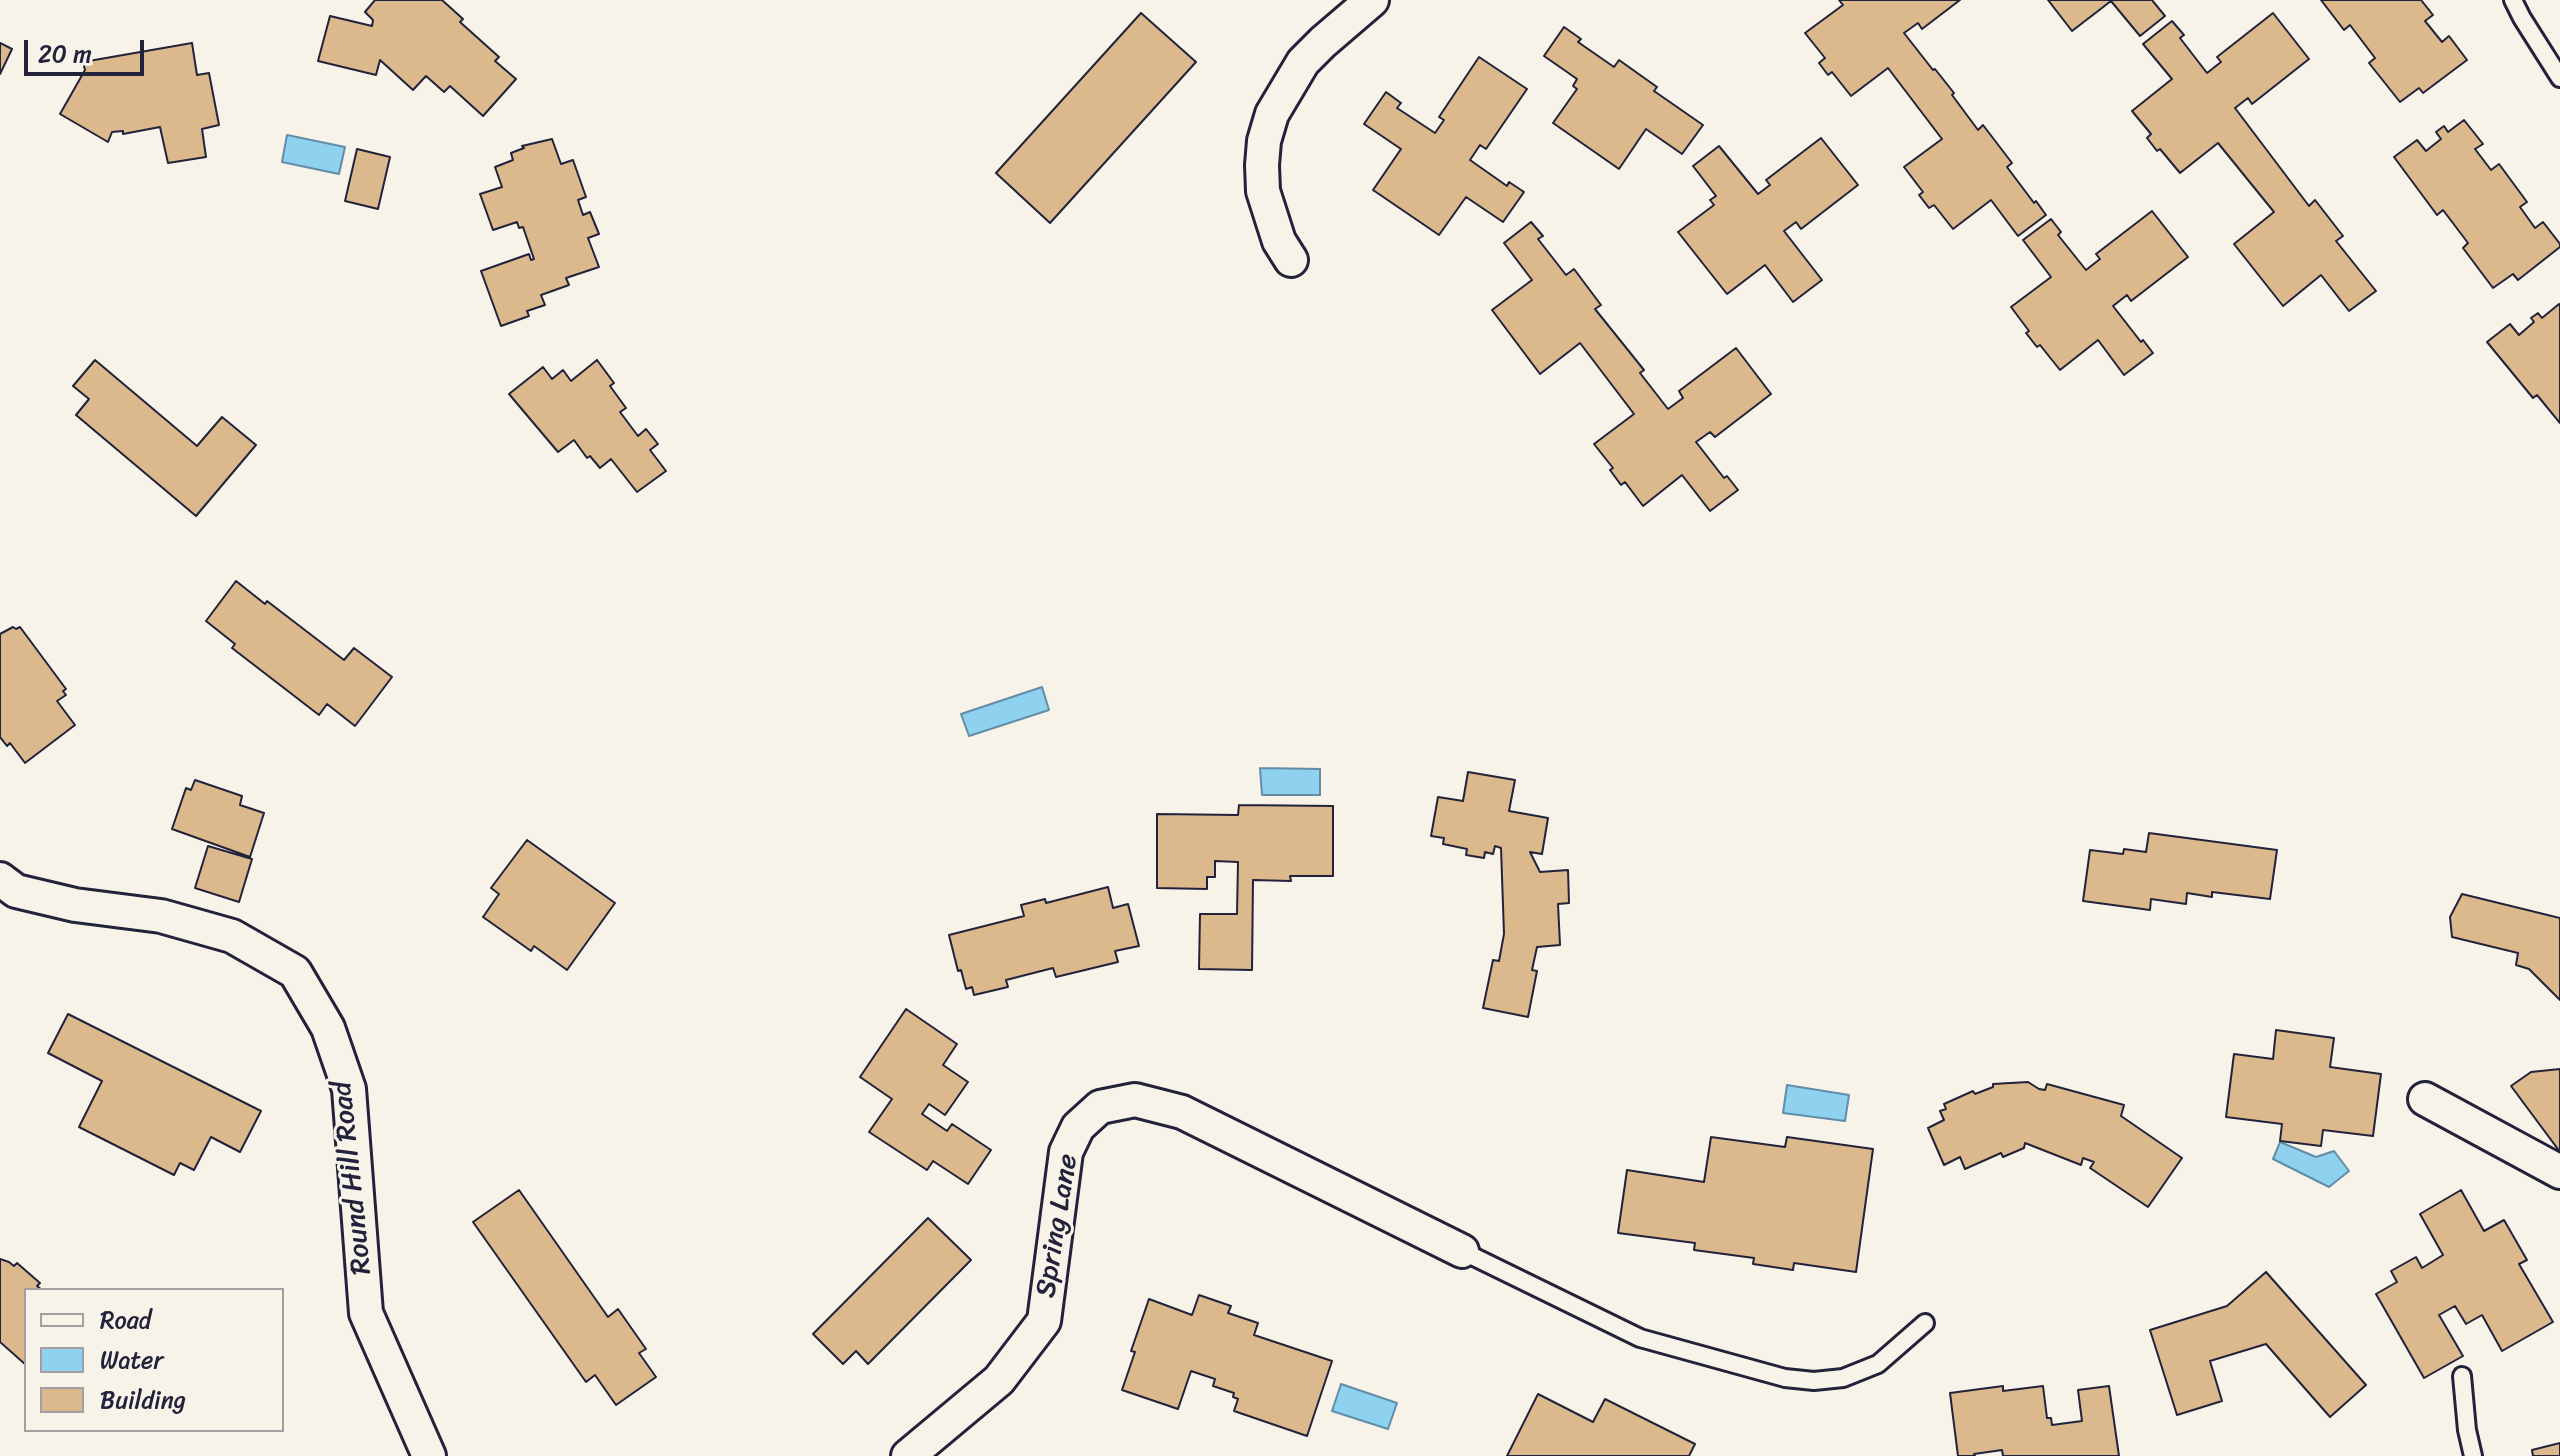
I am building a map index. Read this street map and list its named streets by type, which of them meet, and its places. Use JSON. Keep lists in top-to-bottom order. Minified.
{"streets":{"street":["Round Hill Road","Spring Lane"]},"legend":["Road","Water","Building"],"scale_bar":"20 m"}
